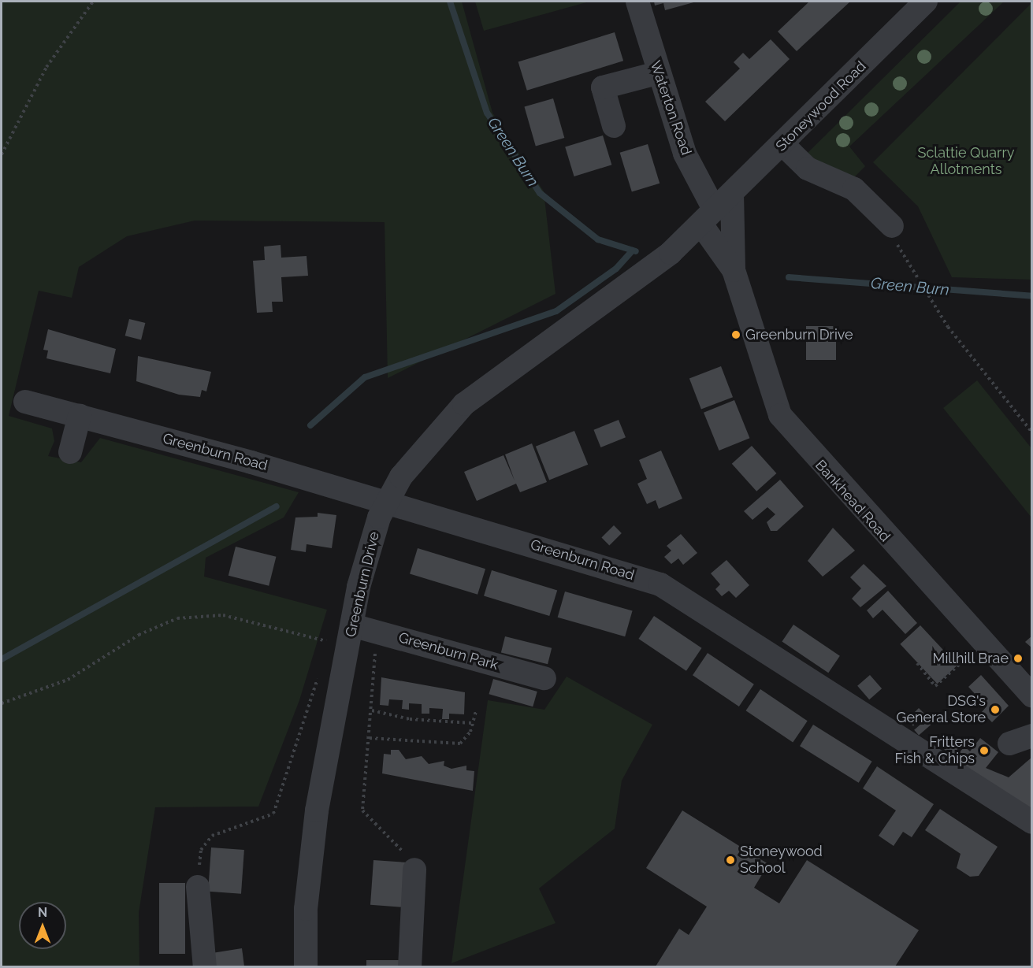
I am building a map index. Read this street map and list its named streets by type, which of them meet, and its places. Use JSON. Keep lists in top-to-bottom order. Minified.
{"streets":{"street":["Stoneywood Road","Waterton Road","Greenburn Road","Bankhead Road","Greenburn Drive","Greenburn Park"]},"crossings":[["Stoneywood Road","Waterton Road"],["Stoneywood Road","Bankhead Road"],["Stoneywood Road","Greenburn Drive"],["Waterton Road","Bankhead Road"],["Waterton Road","Greenburn Drive"],["Greenburn Road","Greenburn Drive"],["Bankhead Road","Greenburn Drive"],["Greenburn Drive","Greenburn Park"]],"water":["Green Burn"],"parks":["Sclattie Quarry Allotments"],"places":["Greenburn Drive","Millhill Brae","DSG's General Store","Fritters Fish & Chips","Stoneywood School"],"north":"top"}
